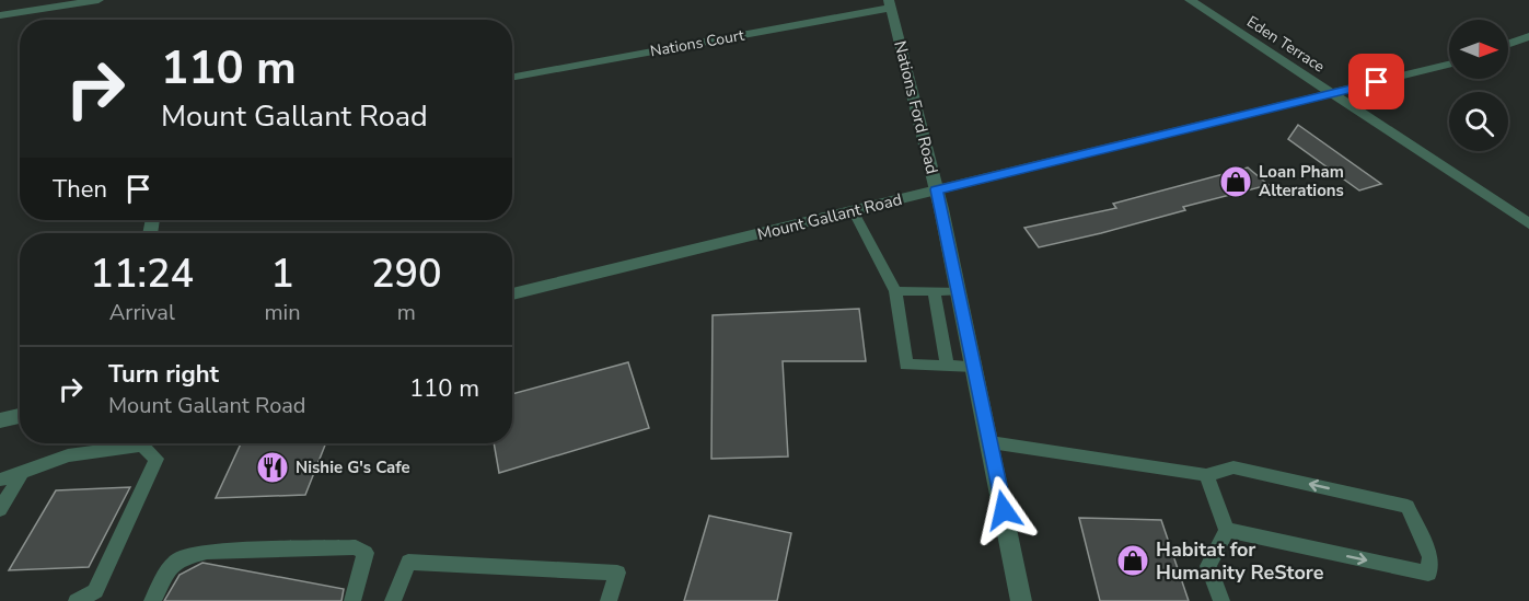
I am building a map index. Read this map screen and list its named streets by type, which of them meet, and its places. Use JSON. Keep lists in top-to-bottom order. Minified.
{"streets":{"street":["Nations Court","Eden Terrace","Nations Ford Road","Mount Gallant Road"]},"crossings":[["Nations Court","Nations Ford Road"],["Eden Terrace","Mount Gallant Road"],["Nations Ford Road","Mount Gallant Road"]],"places":{"shop":["Loan Pham Alterations","Habitat for Humanity ReStore"],"restaurant":["Nishie G's Cafe"]},"north":"right","page":{"turn":["110 m","Mount Gallant Road"],"then":"Then","eta":["11:24","Arrival","1","min","290","m"],"list":[{"name":"Turn right","note":"Mount Gallant Road","value":"110 m"}]}}
